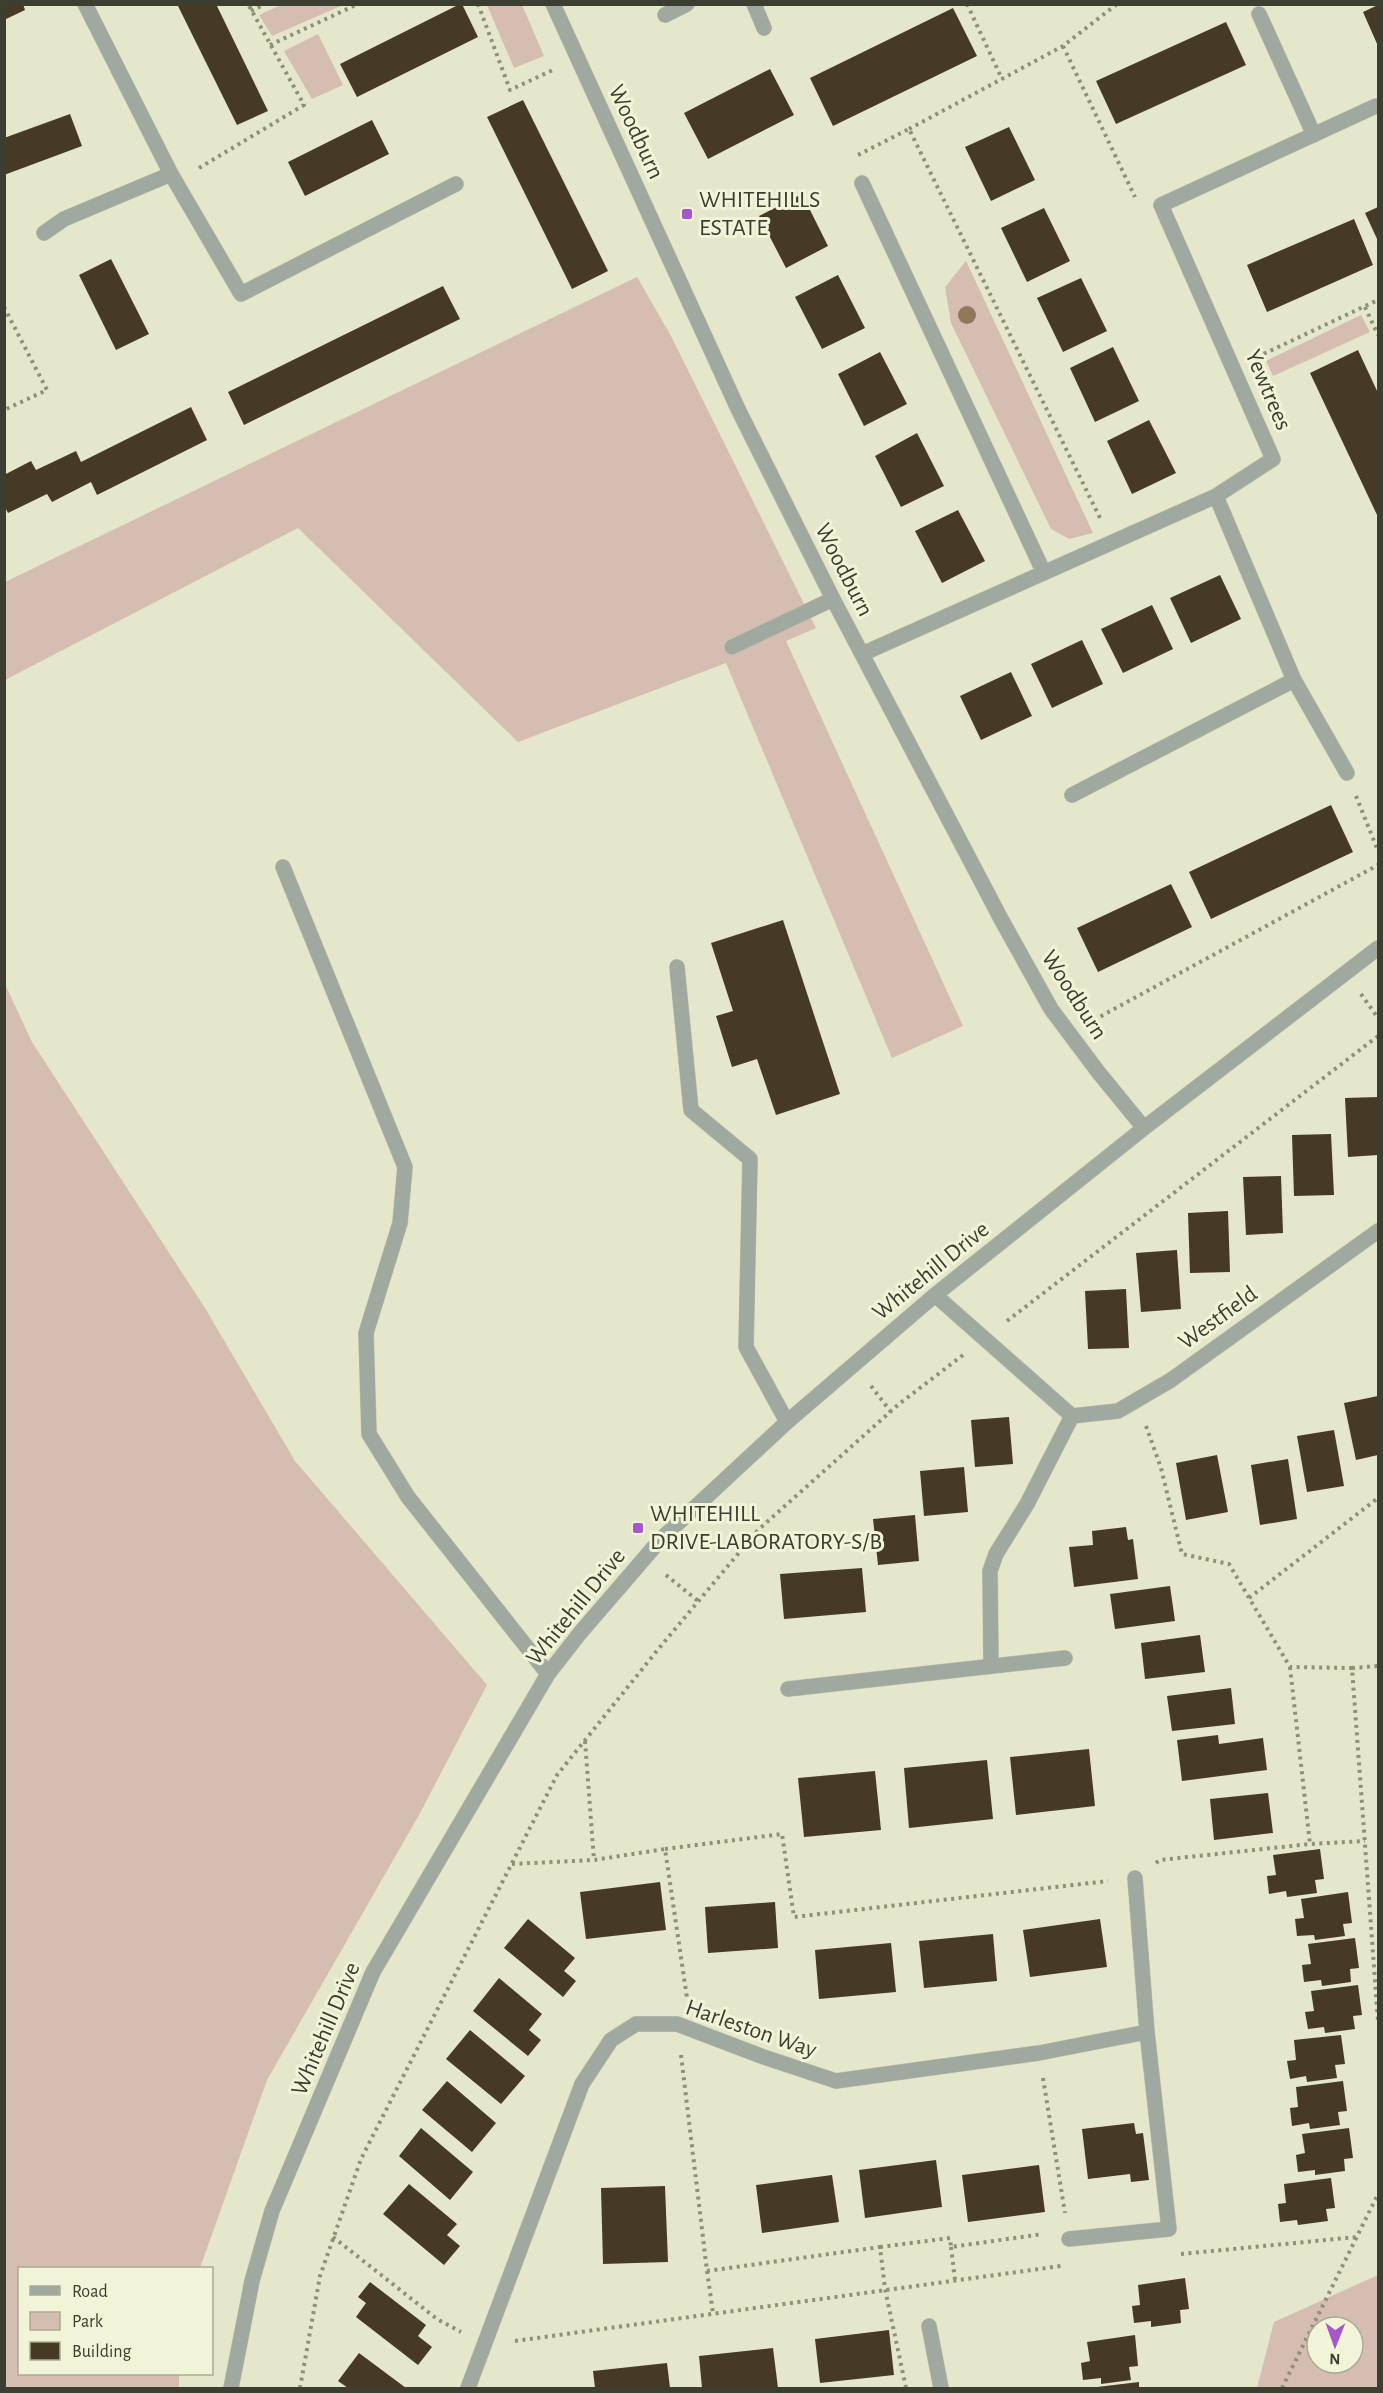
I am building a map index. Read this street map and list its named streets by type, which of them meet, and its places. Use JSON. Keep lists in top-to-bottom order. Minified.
{"streets":{"street":["Woodburn","Yewtrees","Whitehill Drive","Westfield","Harleston Way"]},"crossings":[["Woodburn","Yewtrees"],["Woodburn","Whitehill Drive"]],"places":{"transit":["WHITEHILLS ESTATE","WHITEHILL DRIVE-LABORATORY-S/B"]},"legend":["Road","Park","Building"],"north":"bottom"}
